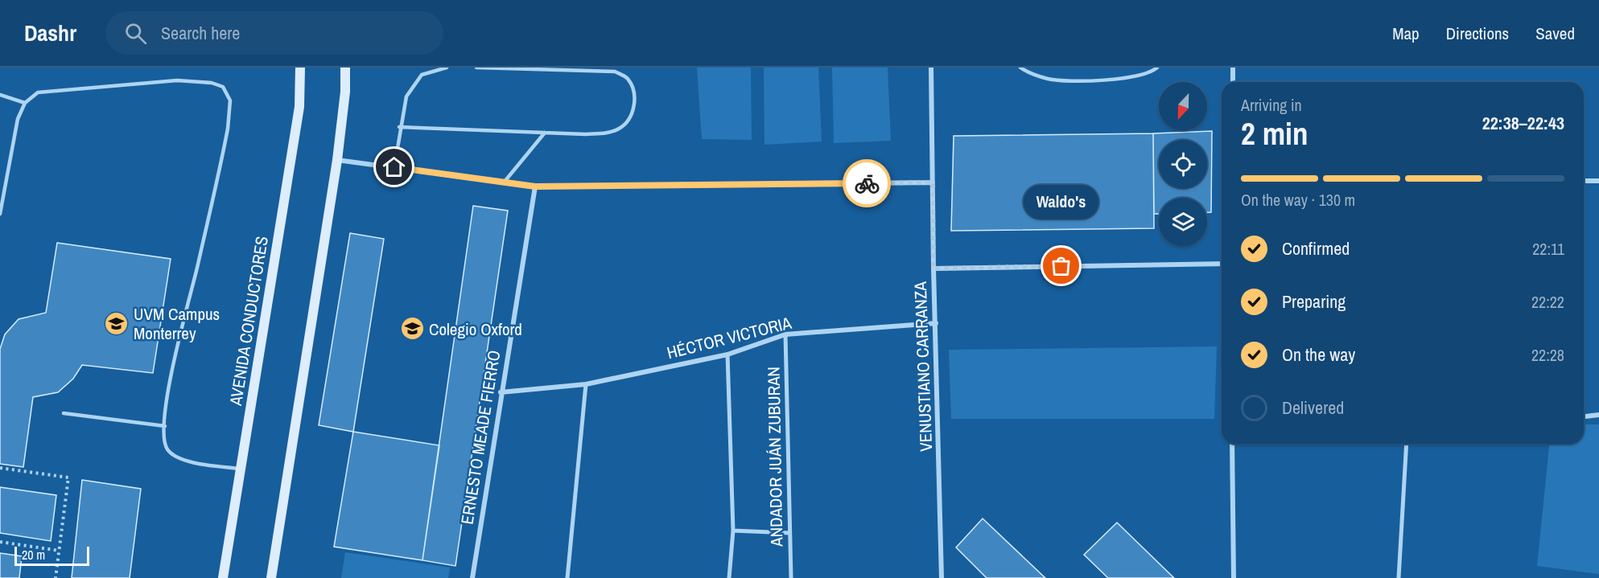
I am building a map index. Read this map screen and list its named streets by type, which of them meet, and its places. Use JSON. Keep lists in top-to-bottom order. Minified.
{"streets":{"main road":["AVENIDA CONDUCTORES"],"street":["HÉCTOR VICTORIA","VENUSTIANO CARRANZA","ERNESTO MEADE FIERRO","ANDADOR JUÁN ZUBURAN"]},"crossings":[["HÉCTOR VICTORIA","VENUSTIANO CARRANZA"],["HÉCTOR VICTORIA","ERNESTO MEADE FIERRO"],["HÉCTOR VICTORIA","ANDADOR JUÁN ZUBURAN"]],"places":{"other":["Waldo's"],"school or university":["UVM Campus Monterrey","Colegio Oxford"]},"scale_bar":"20 m","north":"bottom","page":{"header":"Dashr","search":"Search here","nav":["Map","Directions","Saved"],"heading":["2 min","Arriving in","22:38–22:43"],"bar":"On the way · 130 m","bubble":"Waldo's","list":[["Confirmed","22:11"],["Preparing","22:22"],["On the way","22:28"],"Delivered"],"scale":"20 m"}}
